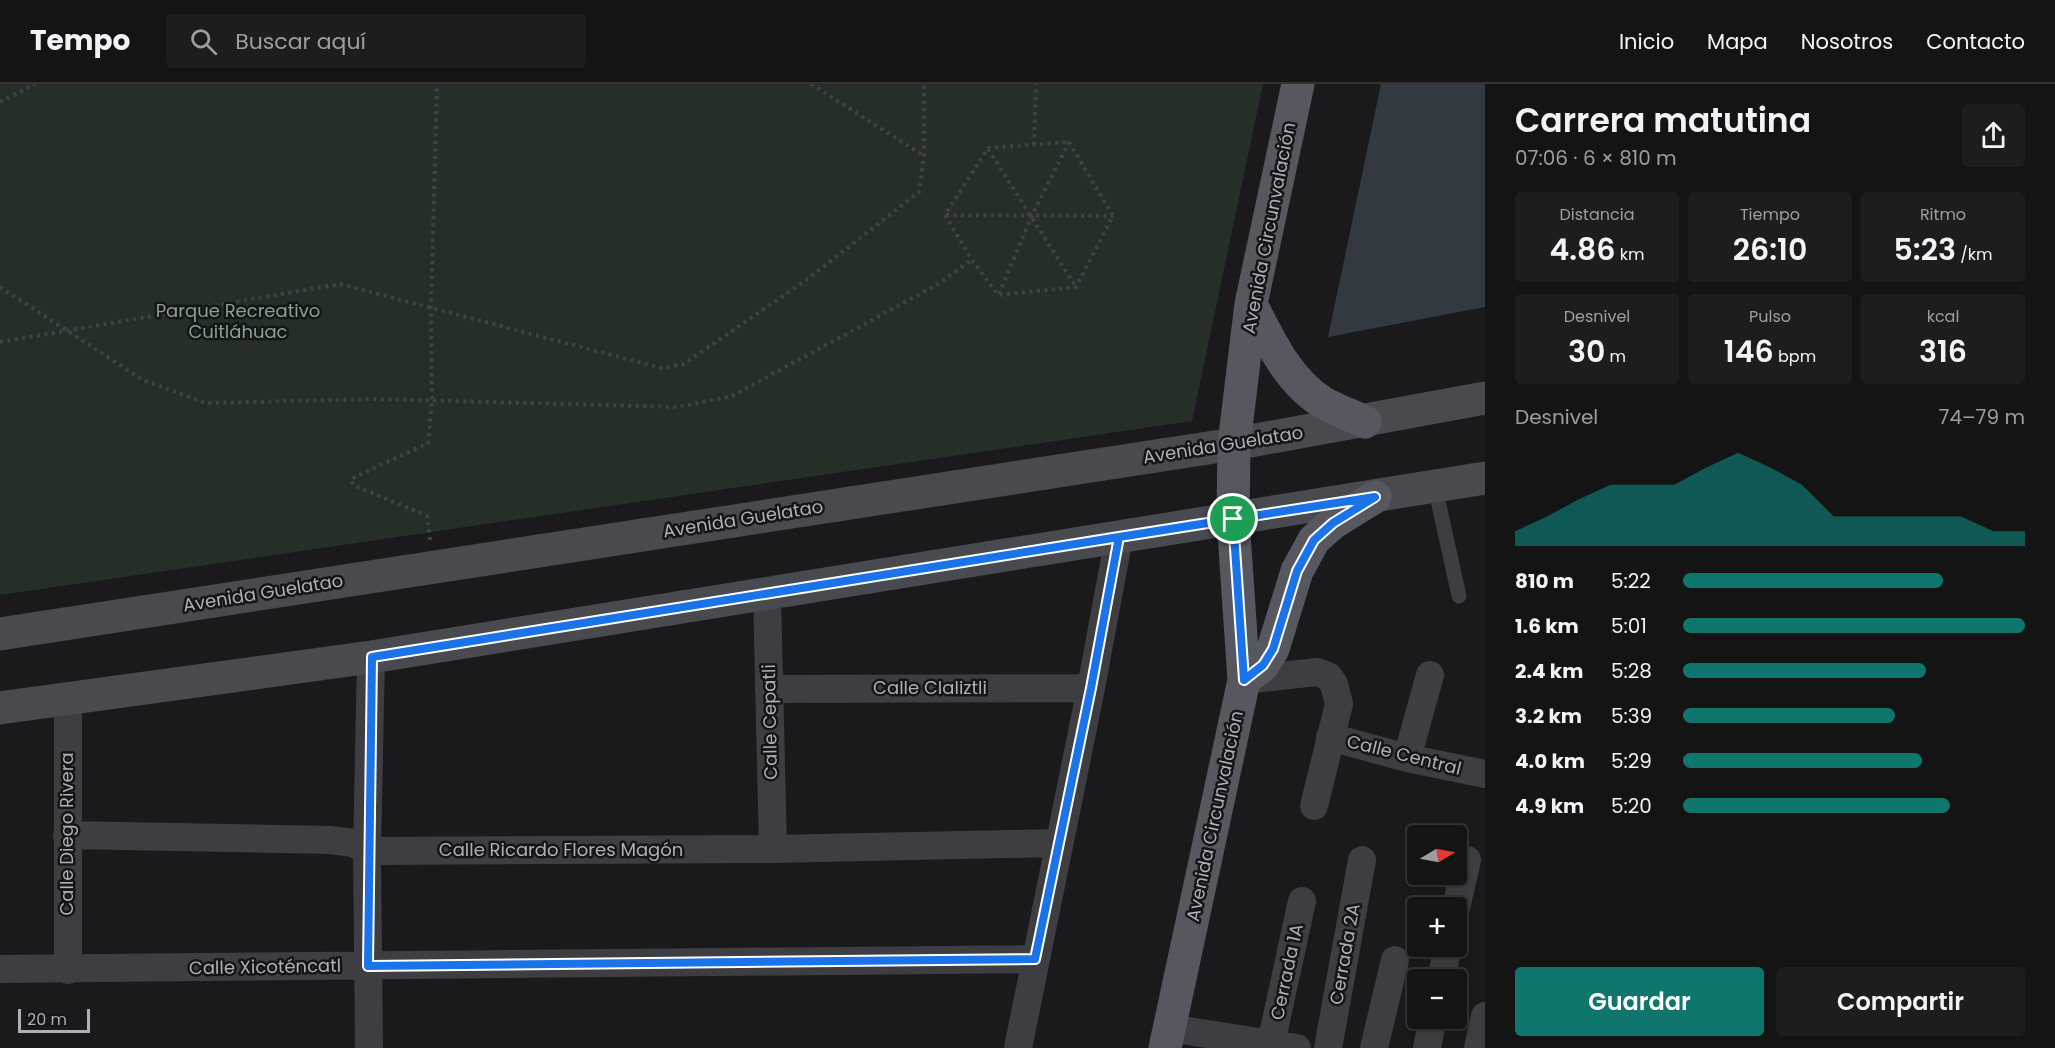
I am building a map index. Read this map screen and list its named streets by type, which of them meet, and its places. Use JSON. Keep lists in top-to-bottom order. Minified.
{"streets":{"main road":["Avenida Circunvalación","Avenida Guelatao"],"street":["Calle Claliztli","Calle Cepatli","Calle Central","Calle Diego Rivera","Calle Ricardo Flores Magón","Cerrada 2A","Calle Xicoténcatl","Cerrada 1A"]},"crossings":[["Avenida Circunvalación","Avenida Guelatao"],["Avenida Circunvalación","Calle Central"],["Calle Claliztli","Calle Cepatli"],["Calle Cepatli","Calle Ricardo Flores Magón"],["Calle Diego Rivera","Calle Ricardo Flores Magón"],["Calle Diego Rivera","Calle Xicoténcatl"]],"parks":["Parque Recreativo Cuitláhuac"],"scale_bar":"20 m","north":"right","page":{"header":"Tempo","search":"Buscar aquí","nav":["Inicio","Mapa","Nosotros","Contacto"],"heading":["Carrera matutina","07:06 · 6 × 810 m"],"stats":[["Distancia","4.86 km"],["Tiempo","26:10"],["Ritmo","5:23 /km"],["Desnivel","30 m"],["Pulso","146 bpm"],["kcal","316"]],"chart":["Desnivel","74–79 m"],"list":[{"name":"810 m","note":"5:22"},{"name":"1.6 km","note":"5:01"},{"name":"2.4 km","note":"5:28"},{"name":"3.2 km","note":"5:39"},{"name":"4.0 km","note":"5:29"},{"name":"4.9 km","note":"5:20"}],"map_buttons":["+","−"],"buttons":["Guardar","Compartir"],"scale":"20 m"}}
